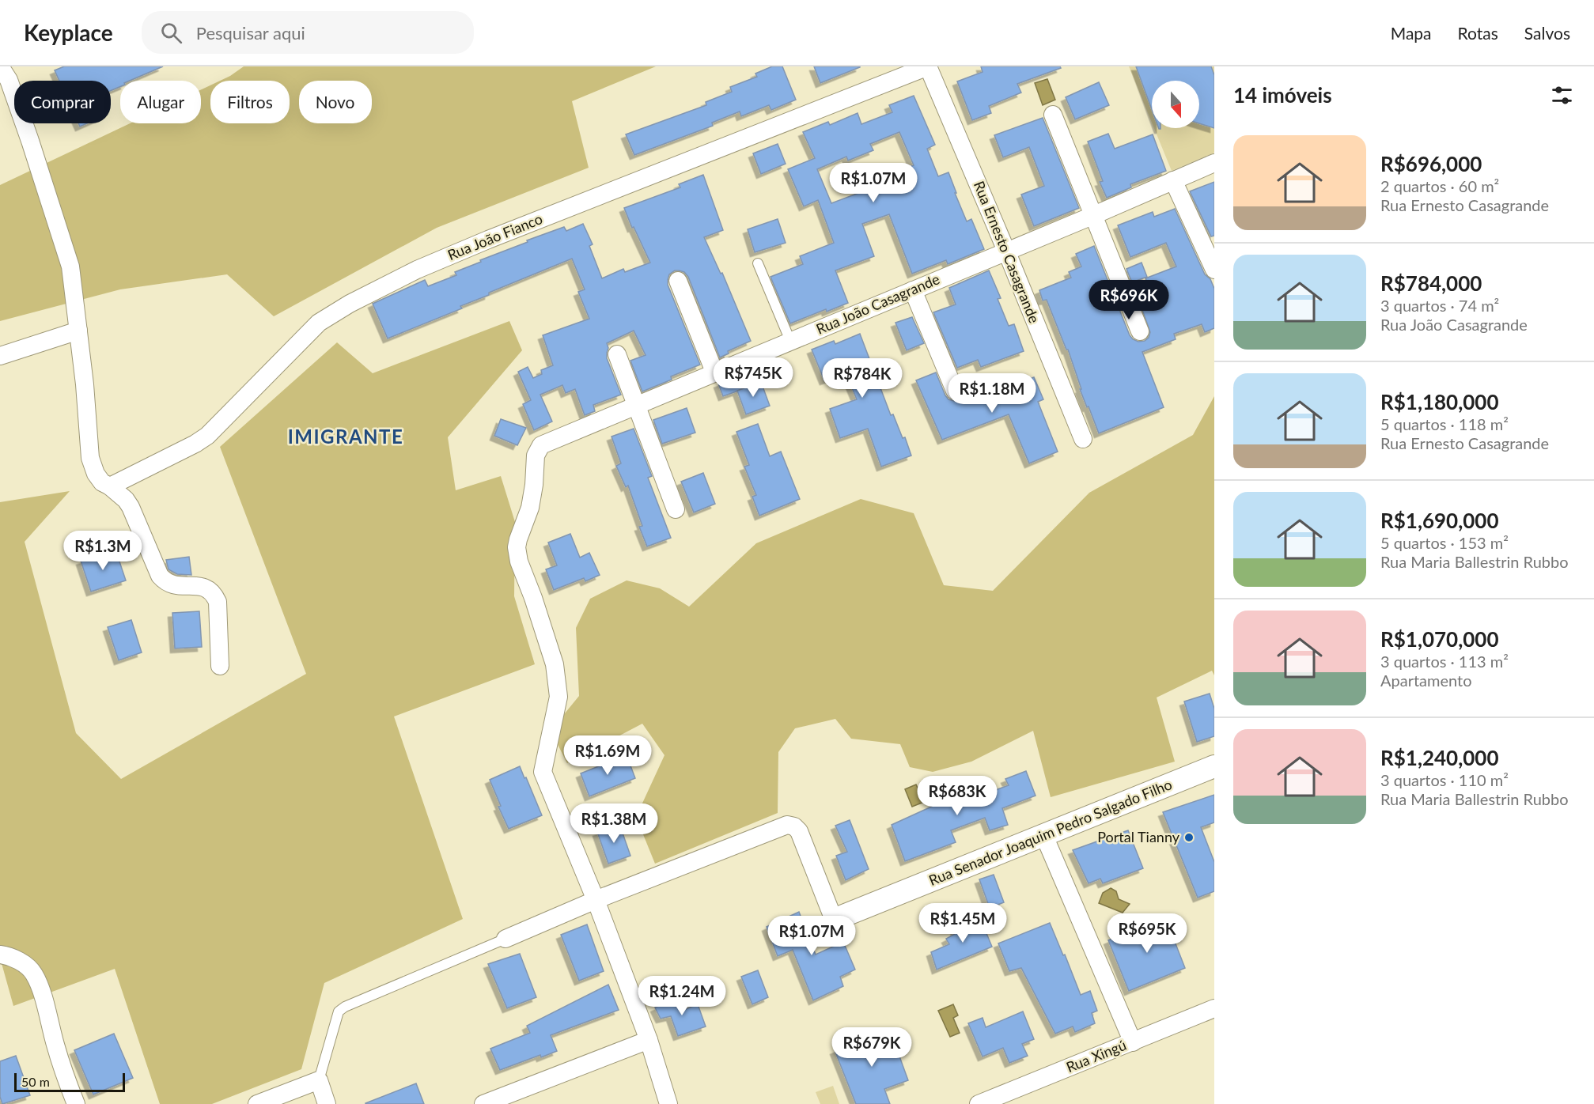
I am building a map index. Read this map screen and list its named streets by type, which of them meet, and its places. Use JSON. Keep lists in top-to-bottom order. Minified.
{"streets":{"street":["Rua João Fianco","Rua Ernesto Casagrande","Rua João Casagrande","Rua Senador Joaquim Pedro Salgado Filho","Rua Xingú"]},"crossings":[["Rua João Fianco","Rua Ernesto Casagrande"],["Rua Ernesto Casagrande","Rua João Casagrande"]],"districts":["IMIGRANTE"],"places":["Portal Tianny"],"scale_bar":"50 m","north":"bottom","page":{"header":"Keyplace","search":"Pesquisar aqui","nav":["Mapa","Rotas","Salvos"],"heading":"14 imóveis","chip":["Comprar","Alugar","Filtros","Novo"],"list":[{"name":"R$696,000","note":"2 quartos · 60 m² · Rua Ernesto Casagrande"},{"name":"R$784,000","note":"3 quartos · 74 m² · Rua João Casagrande"},{"name":"R$1,180,000","note":"5 quartos · 118 m² · Rua Ernesto Casagrande"},{"name":"R$1,690,000","note":"5 quartos · 153 m² · Rua Maria Ballestrin Rubbo"},{"name":"R$1,070,000","note":"3 quartos · 113 m² · Apartamento"},{"name":"R$1,240,000","note":"3 quartos · 110 m² · Rua Maria Ballestrin Rubbo"}],"price":["R$1.07M","R$696K","R$745K","R$784K","R$1.18M","R$1.3M","R$1.69M","R$683K","R$1.38M","R$1.45M","R$695K","R$1.07M","R$1.24M","R$679K"],"scale":"50 m"}}
